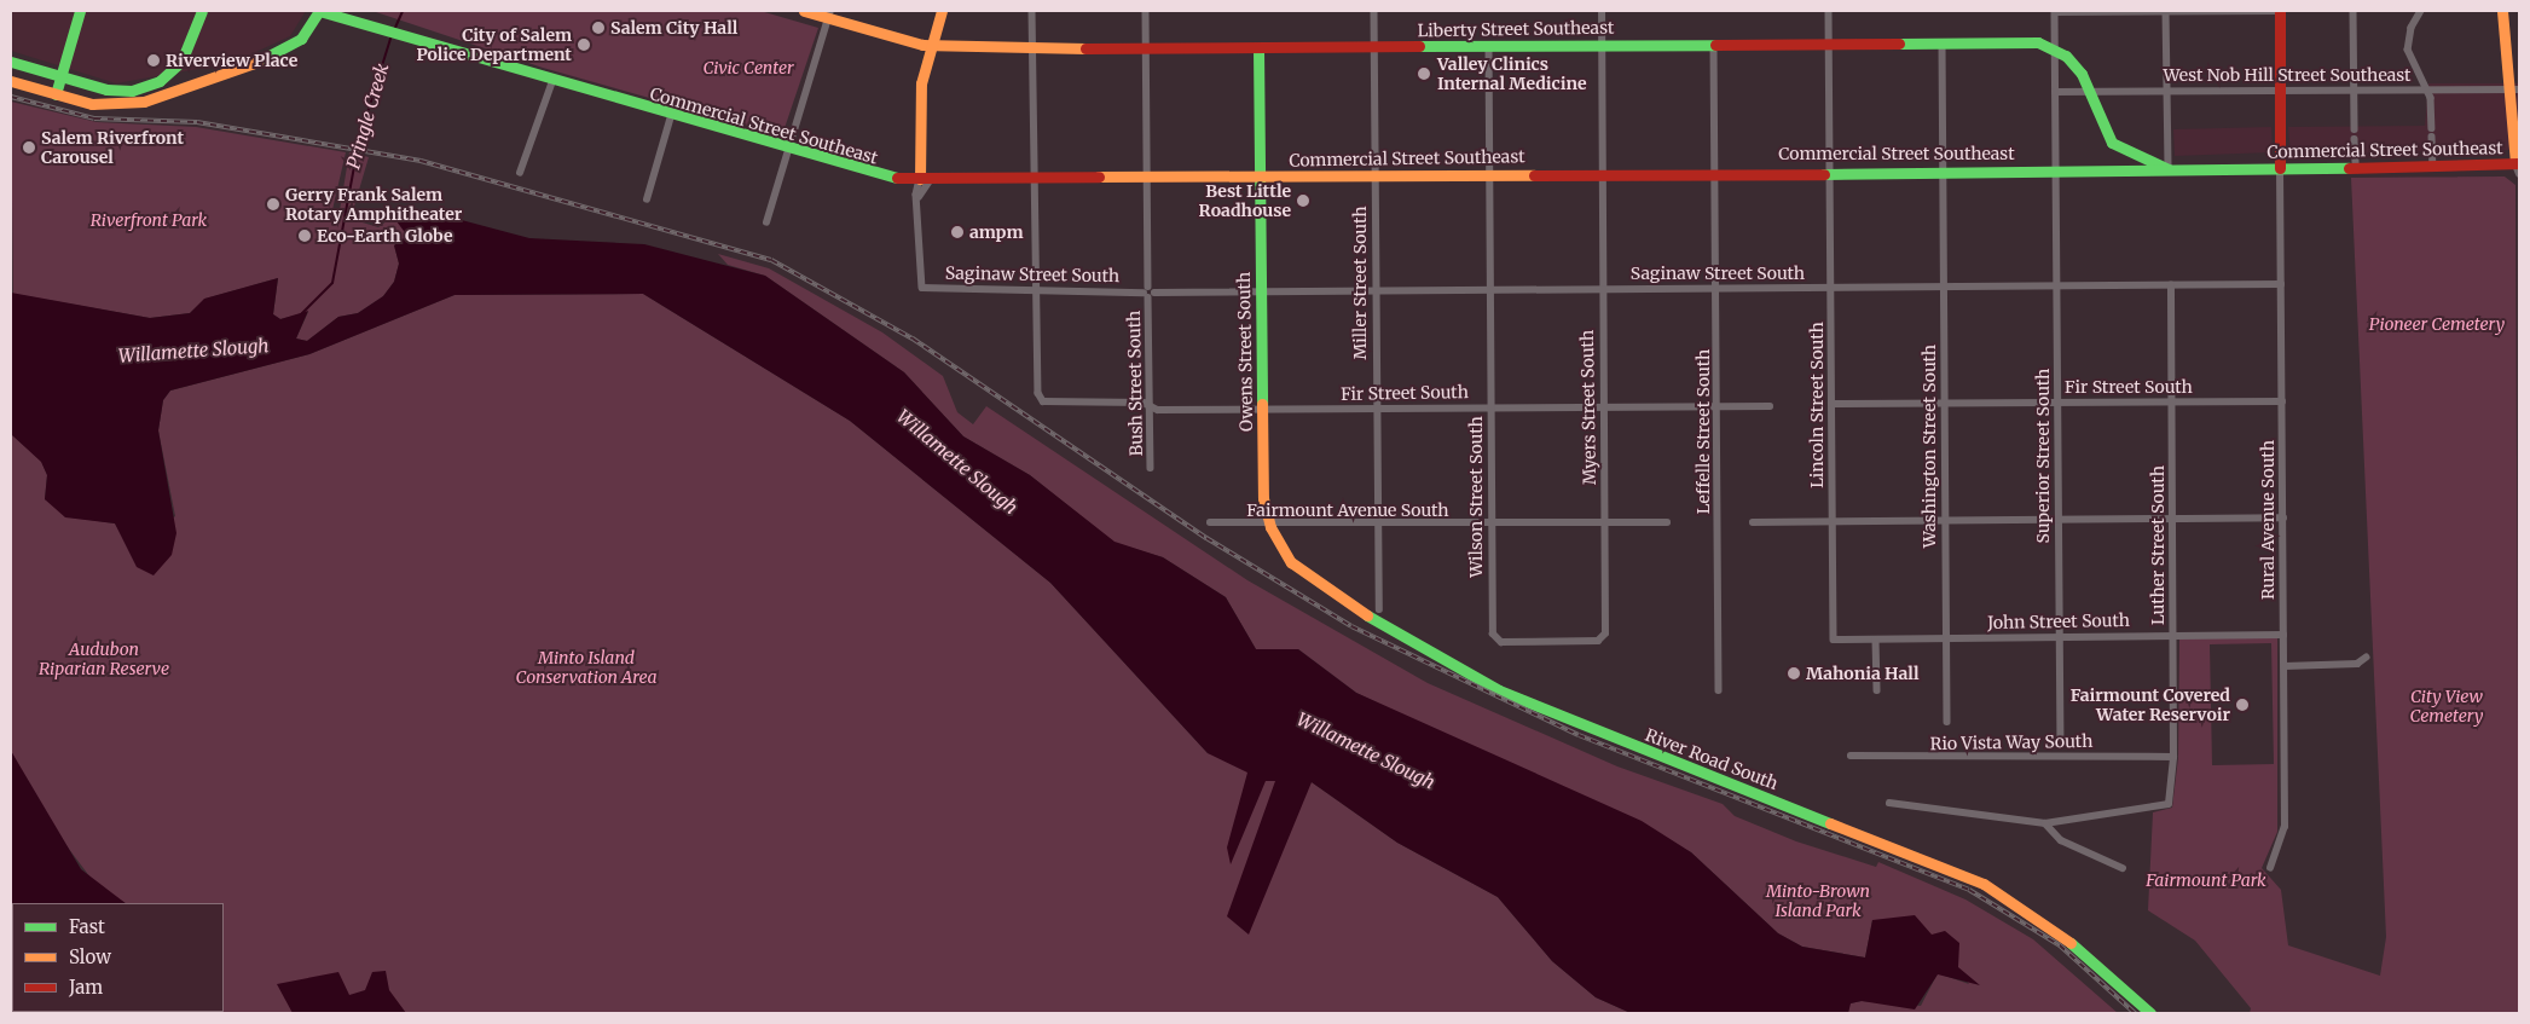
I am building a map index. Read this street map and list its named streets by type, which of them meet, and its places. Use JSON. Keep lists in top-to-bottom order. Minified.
{"streets":{"main road":["Liberty Street Southeast","Commercial Street Southeast","Owens Street South","River Road South"],"street":["West Nob Hill Street Southeast","Saginaw Street South","Miller Street South","Bush Street South","Fir Street South","Lincoln Street South","Myers Street South","Leffelle Street South","Washington Street South","Superior Street South","Wilson Street South","Fairmount Avenue South","Rural Avenue South","Luther Street South","John Street South","Rio Vista Way South"]},"crossings":[["Liberty Street Southeast","Miller Street South"],["Liberty Street Southeast","Owens Street South"],["Liberty Street Southeast","Bush Street South"],["Liberty Street Southeast","Lincoln Street South"],["Liberty Street Southeast","Myers Street South"],["Liberty Street Southeast","Leffelle Street South"],["Liberty Street Southeast","Washington Street South"],["Liberty Street Southeast","Superior Street South"],["Liberty Street Southeast","Wilson Street South"],["West Nob Hill Street Southeast","Superior Street South"],["Commercial Street Southeast","Saginaw Street South"],["Commercial Street Southeast","Miller Street South"],["Commercial Street Southeast","Owens Street South"],["Commercial Street Southeast","Bush Street South"],["Commercial Street Southeast","Lincoln Street South"],["Commercial Street Southeast","Myers Street South"],["Commercial Street Southeast","Leffelle Street South"],["Commercial Street Southeast","Washington Street South"],["Commercial Street Southeast","Superior Street South"],["Commercial Street Southeast","Wilson Street South"],["Commercial Street Southeast","Rural Avenue South"],["Saginaw Street South","Miller Street South"],["Saginaw Street South","Owens Street South"],["Saginaw Street South","Bush Street South"],["Saginaw Street South","Fir Street South"],["Saginaw Street South","Lincoln Street South"],["Saginaw Street South","Myers Street South"],["Saginaw Street South","Leffelle Street South"],["Saginaw Street South","Washington Street South"],["Saginaw Street South","Superior Street South"],["Saginaw Street South","Wilson Street South"],["Saginaw Street South","Rural Avenue South"],["Saginaw Street South","Luther Street South"],["Miller Street South","Fir Street South"],["Miller Street South","Fairmount Avenue South"],["Owens Street South","Fir Street South"],["Owens Street South","Fairmount Avenue South"],["Owens Street South","River Road South"],["Bush Street South","Fir Street South"],["Fir Street South","Lincoln Street South"],["Fir Street South","Myers Street South"],["Fir Street South","Leffelle Street South"],["Fir Street South","Washington Street South"],["Fir Street South","Superior Street South"],["Fir Street South","Wilson Street South"],["Fir Street South","Rural Avenue South"],["Fir Street South","Luther Street South"],["Lincoln Street South","John Street South"],["Myers Street South","Wilson Street South"],["Myers Street South","Fairmount Avenue South"],["Washington Street South","John Street South"],["Superior Street South","John Street South"],["Wilson Street South","Fairmount Avenue South"],["Fairmount Avenue South","River Road South"],["Rural Avenue South","John Street South"],["Luther Street South","John Street South"],["Luther Street South","Rio Vista Way South"]],"water":["Pringle Creek","Willamette Slough"],"parks":["Civic Center","Riverfront Park","Pioneer Cemetery","Audubon Riparian Reserve","Minto Island Conservation Area","City View Cemetery","Fairmount Park","Minto-Brown Island Park"],"places":["Salem City Hall","City of Salem Police Department","Riverview Place","Valley Clinics Internal Medicine","Salem Riverfront Carousel","Best Little Roadhouse","Gerry Frank Salem Rotary Amphitheater","ampm","Eco-Earth Globe","Mahonia Hall","Fairmount Covered Water Reservoir"],"legend":["Fast","Slow","Jam"]}
